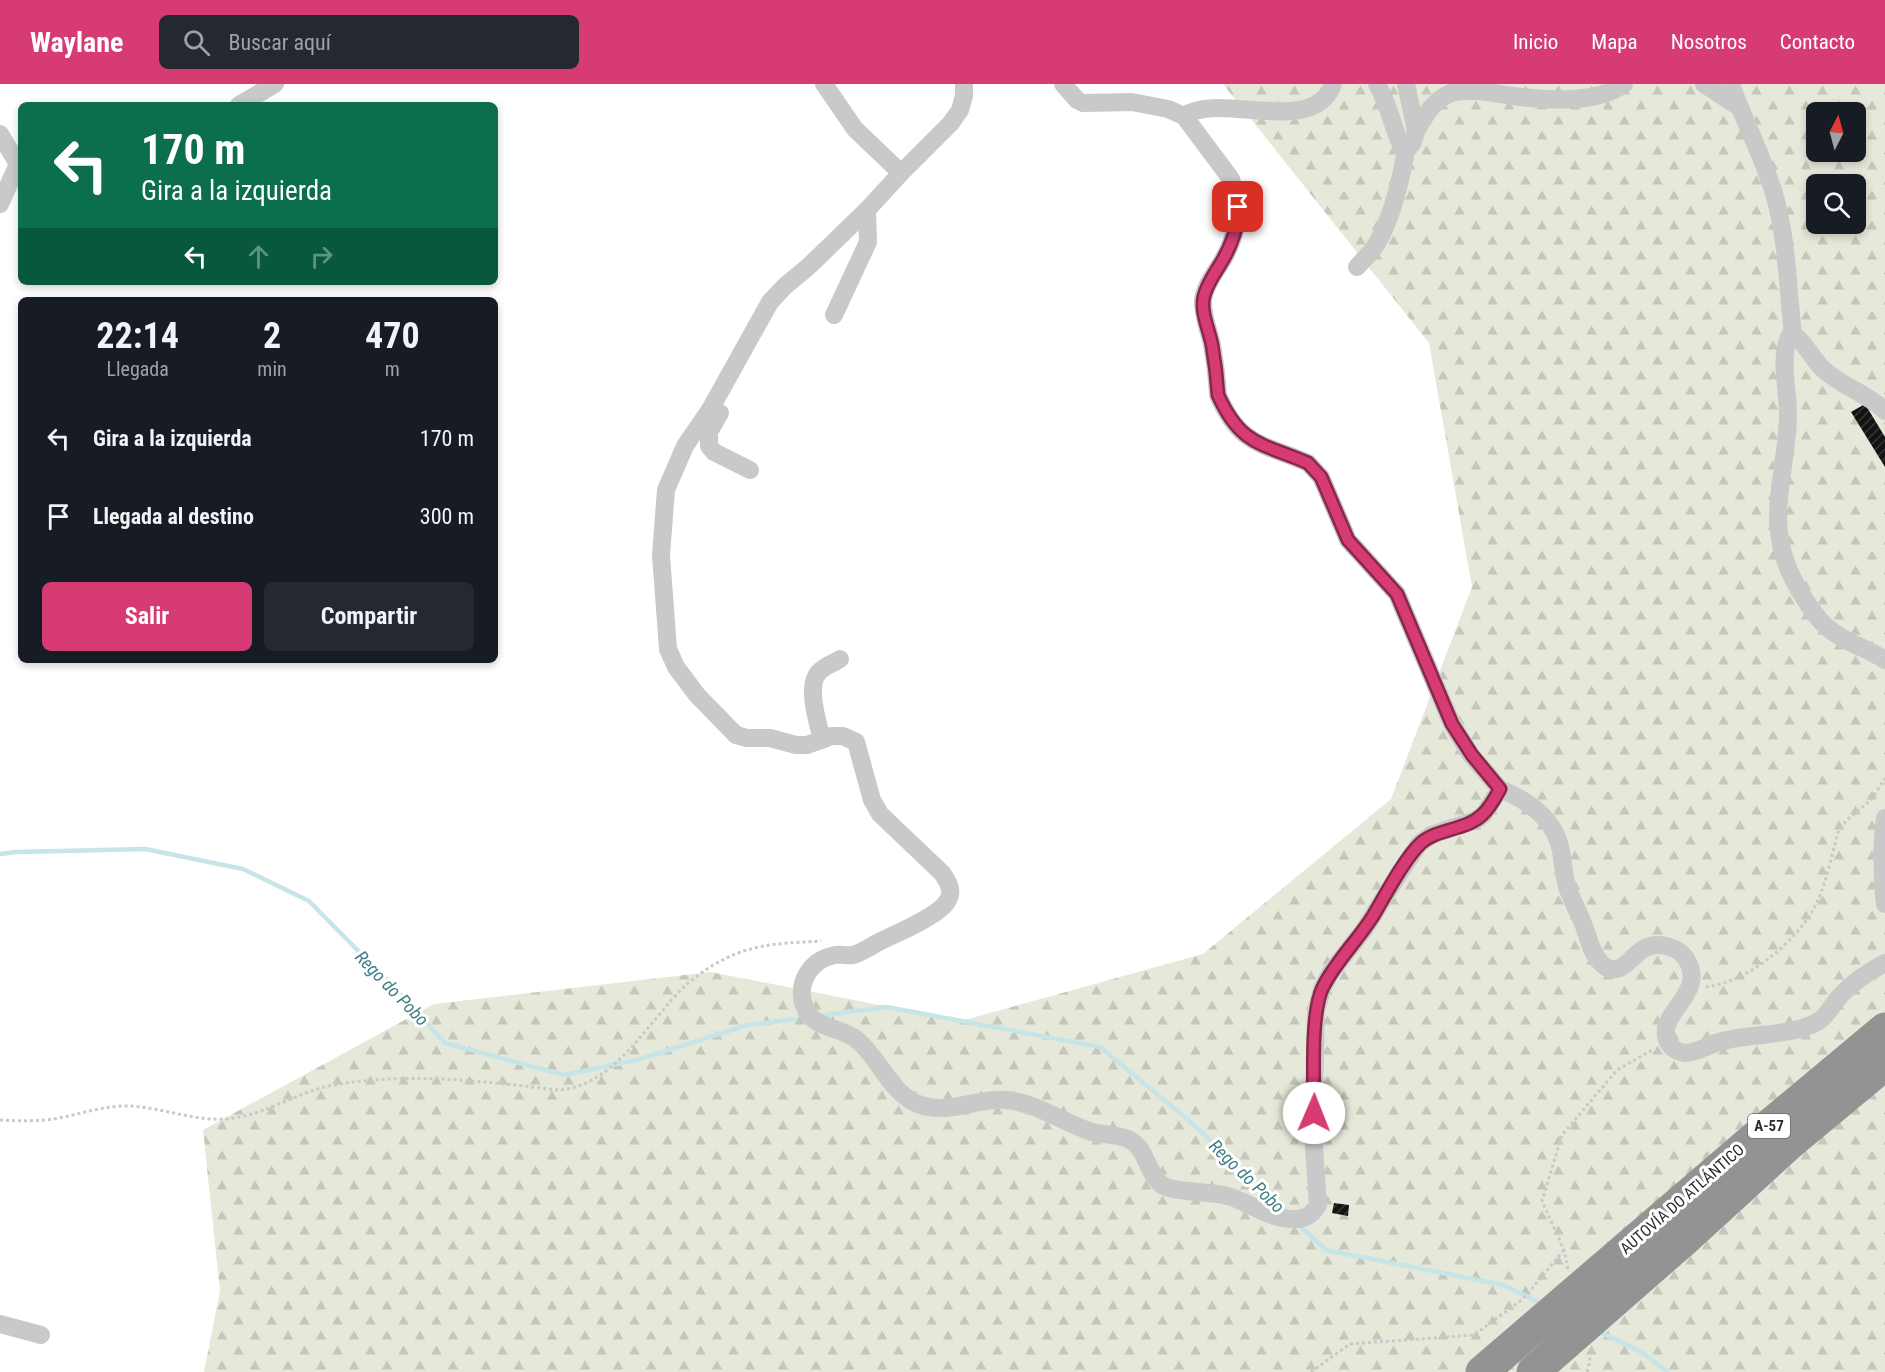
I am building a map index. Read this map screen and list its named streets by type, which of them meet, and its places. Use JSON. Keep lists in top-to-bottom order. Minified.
{"streets":{"highway":["A-57","AUTOVÍA DO ATLÁNTICO"]},"water":["Rego do Pobo"],"north":"top","page":{"header":"Waylane","search":"Buscar aquí","nav":["Inicio","Mapa","Nosotros","Contacto"],"turn":["170 m","Gira a la izquierda"],"eta":["22:14","Llegada","2","min","470","m"],"list":[{"name":"Gira a la izquierda","value":"170 m"},{"name":"Llegada al destino","value":"300 m"}],"buttons":["Salir","Compartir"]}}
